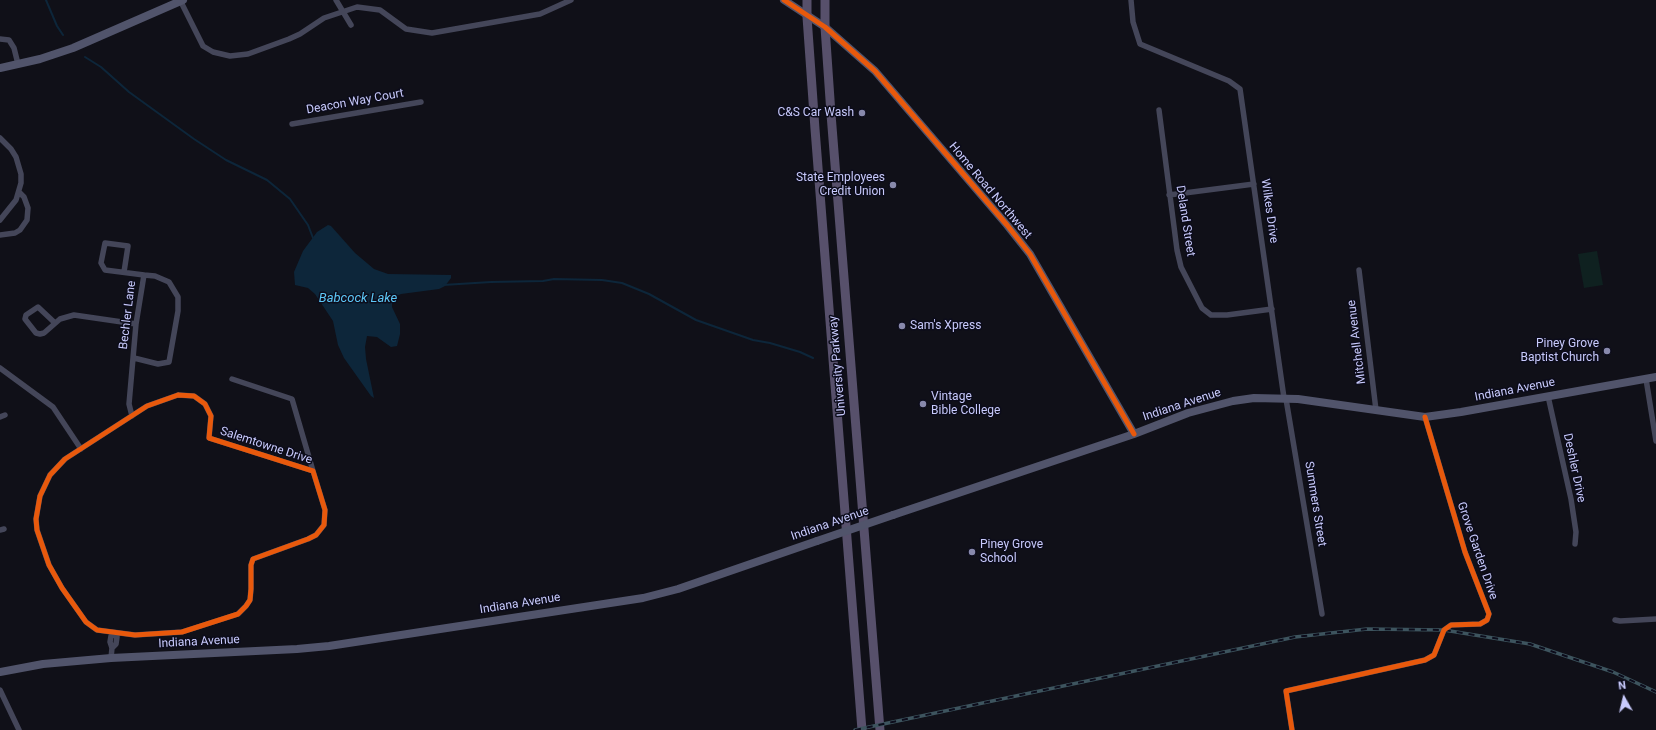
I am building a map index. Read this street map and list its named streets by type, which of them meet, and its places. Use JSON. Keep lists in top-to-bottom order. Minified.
{"streets":{"main road":["Home Road Northwest","University Parkway","Indiana Avenue"],"street":["Deacon Way Court","Wilkes Drive","Deland Street","Bechler Lane","Mitchell Avenue","Salemtowne Drive","Deshler Drive","Summers Street","Grove Garden Drive"]},"crossings":[["Home Road Northwest","University Parkway"],["Home Road Northwest","Indiana Avenue"],["Wilkes Drive","Deland Street"],["Wilkes Drive","Indiana Avenue"],["Wilkes Drive","Summers Street"],["Bechler Lane","Salemtowne Drive"],["Mitchell Avenue","Indiana Avenue"],["Indiana Avenue","Deshler Drive"],["Indiana Avenue","Summers Street"],["Indiana Avenue","Grove Garden Drive"]],"water":["Babcock Lake"],"places":["C&S Car Wash","State Employees Credit Union","Sam's Xpress","Piney Grove Baptist Church","Vintage Bible College","Piney Grove School"],"north":"top"}
